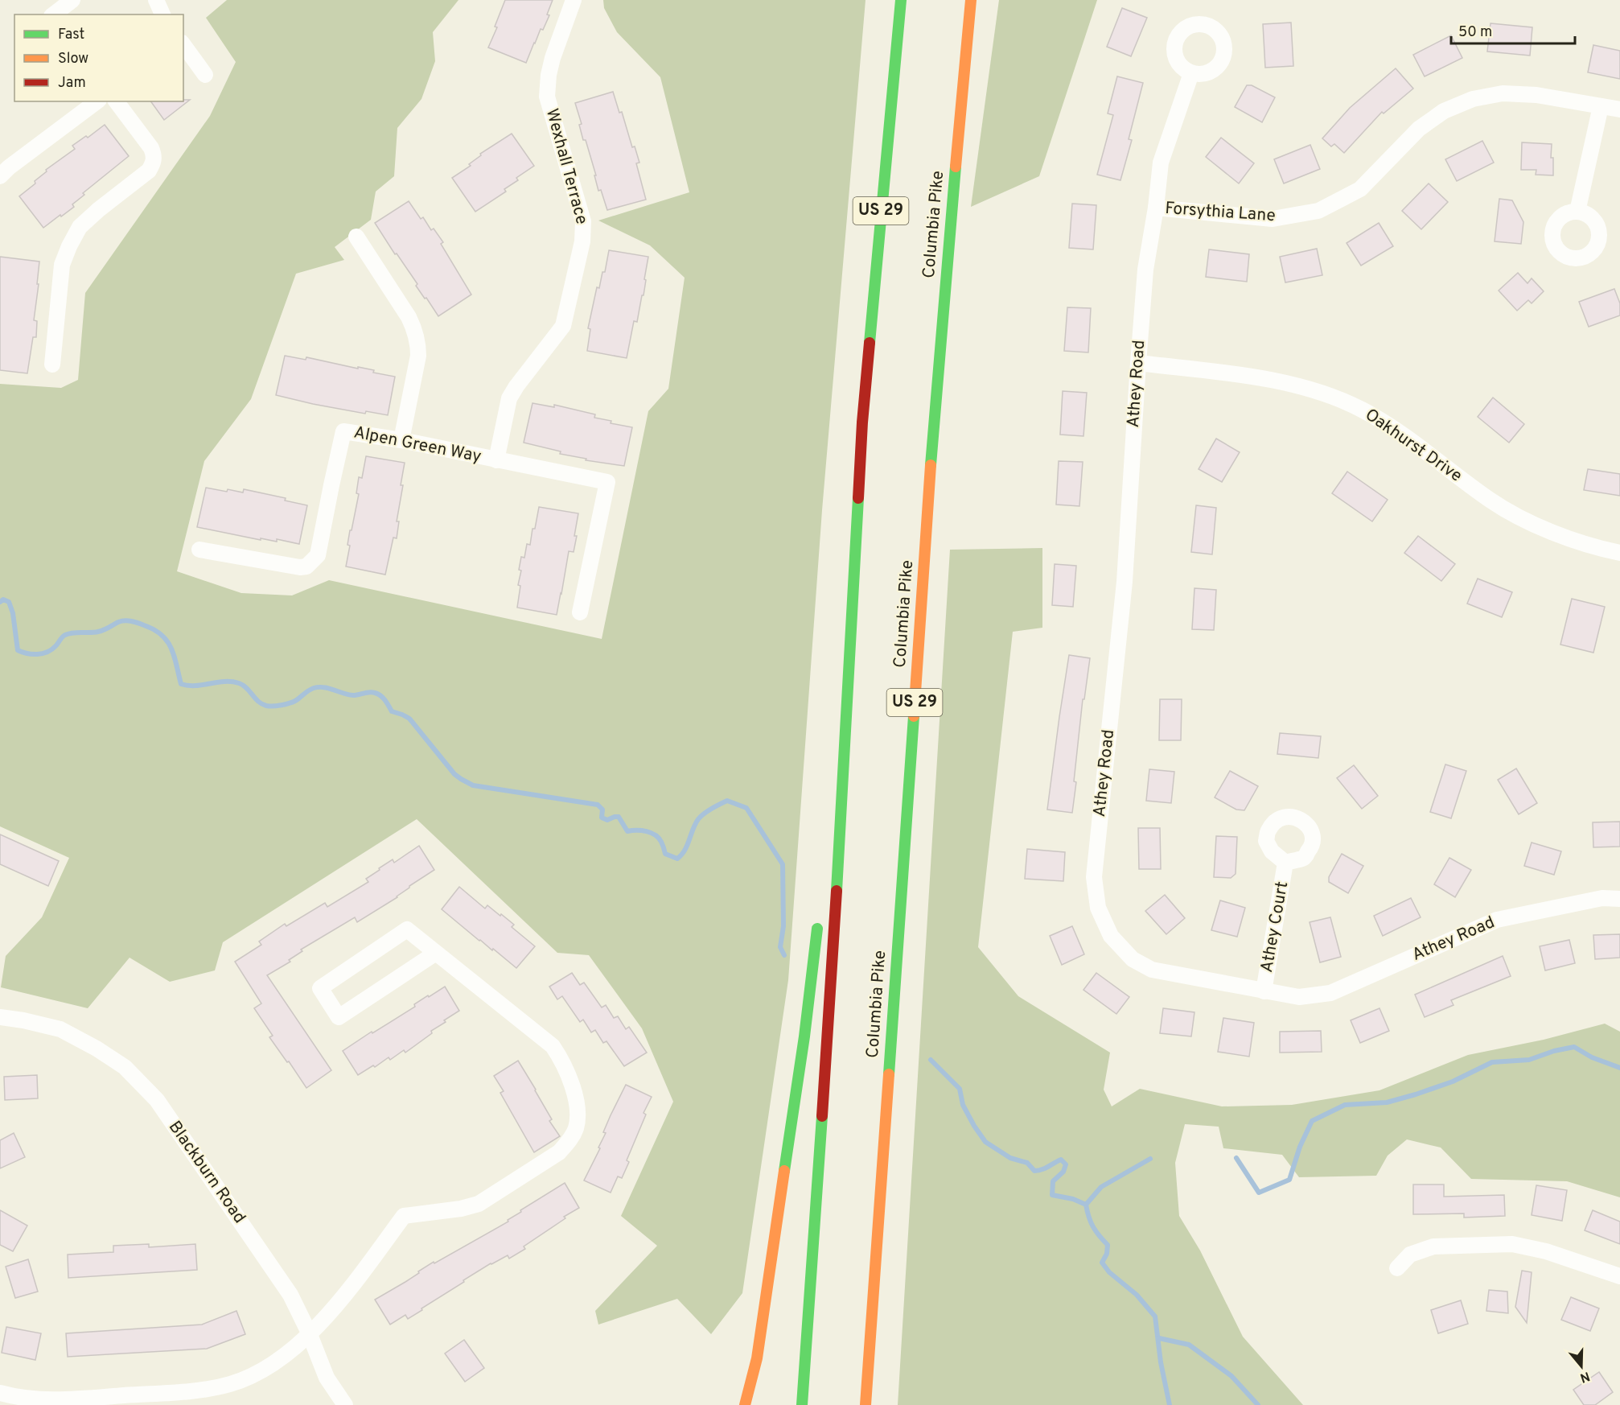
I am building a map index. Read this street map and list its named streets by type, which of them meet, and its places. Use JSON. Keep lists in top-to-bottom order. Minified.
{"streets":{"highway":["US 29","Columbia Pike"],"street":["Wexhall Terrace","Forsythia Lane","Athey Road","Alpen Green Way","Oakhurst Drive","Athey Court","Blackburn Road"]},"crossings":[["Wexhall Terrace","Alpen Green Way"],["Forsythia Lane","Athey Road"],["Athey Road","Oakhurst Drive"],["Athey Road","Athey Court"]],"legend":["Fast","Slow","Jam"],"scale_bar":"50 m","north":"bottom"}
